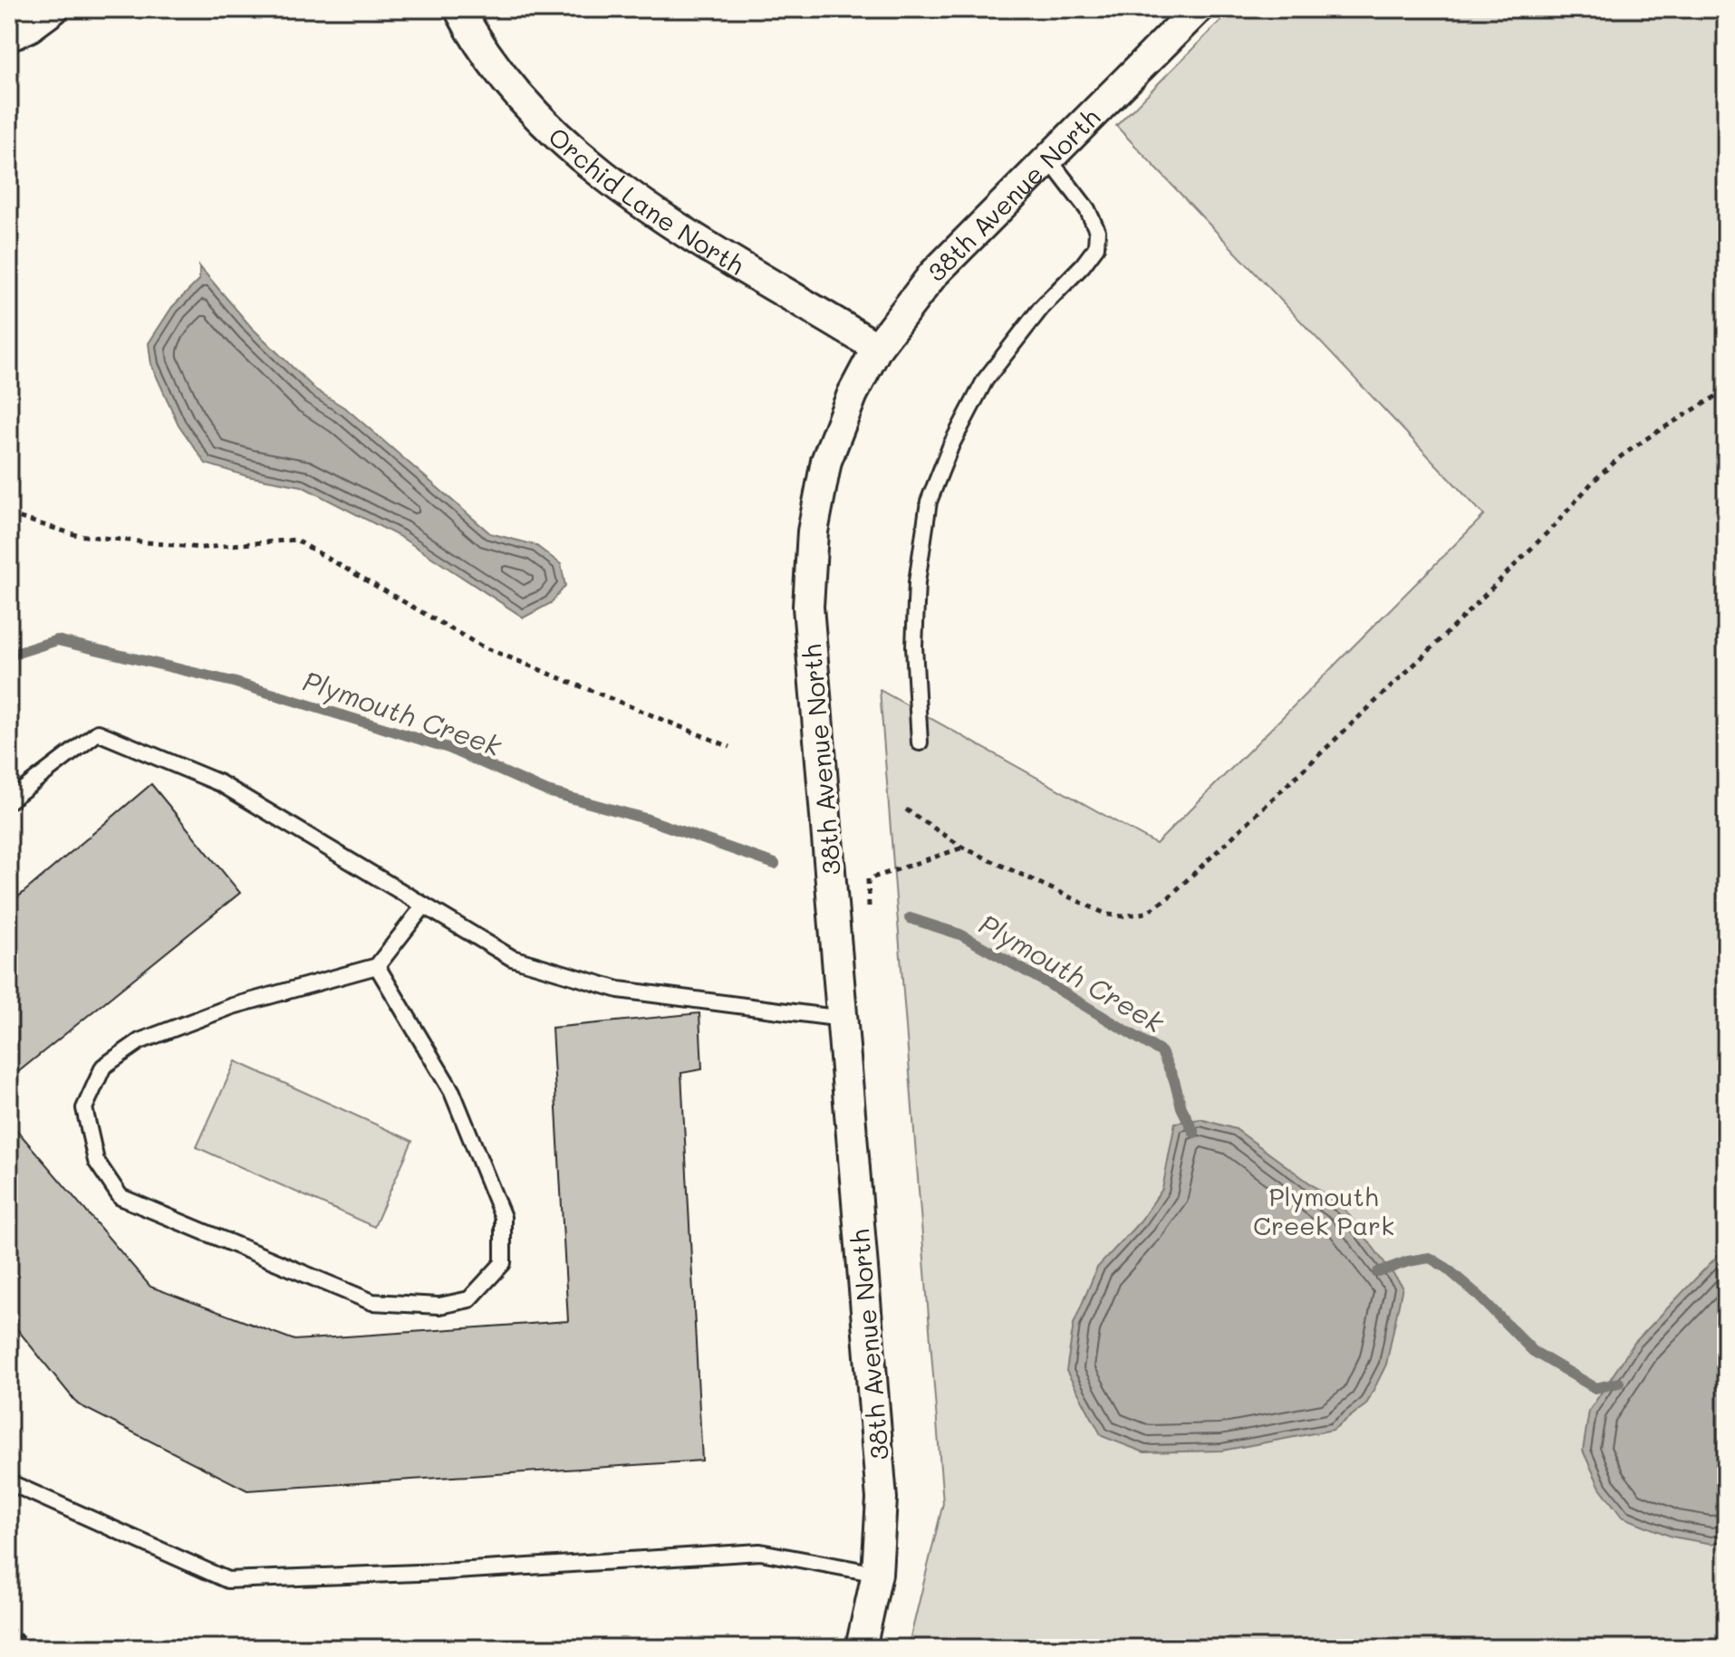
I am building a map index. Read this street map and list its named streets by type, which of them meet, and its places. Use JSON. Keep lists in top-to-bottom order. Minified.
{"streets":{"street":["38th Avenue North","Orchid Lane North"]},"crossings":[["38th Avenue North","Orchid Lane North"]],"water":["Plymouth Creek"],"parks":["Plymouth Creek Park"]}
